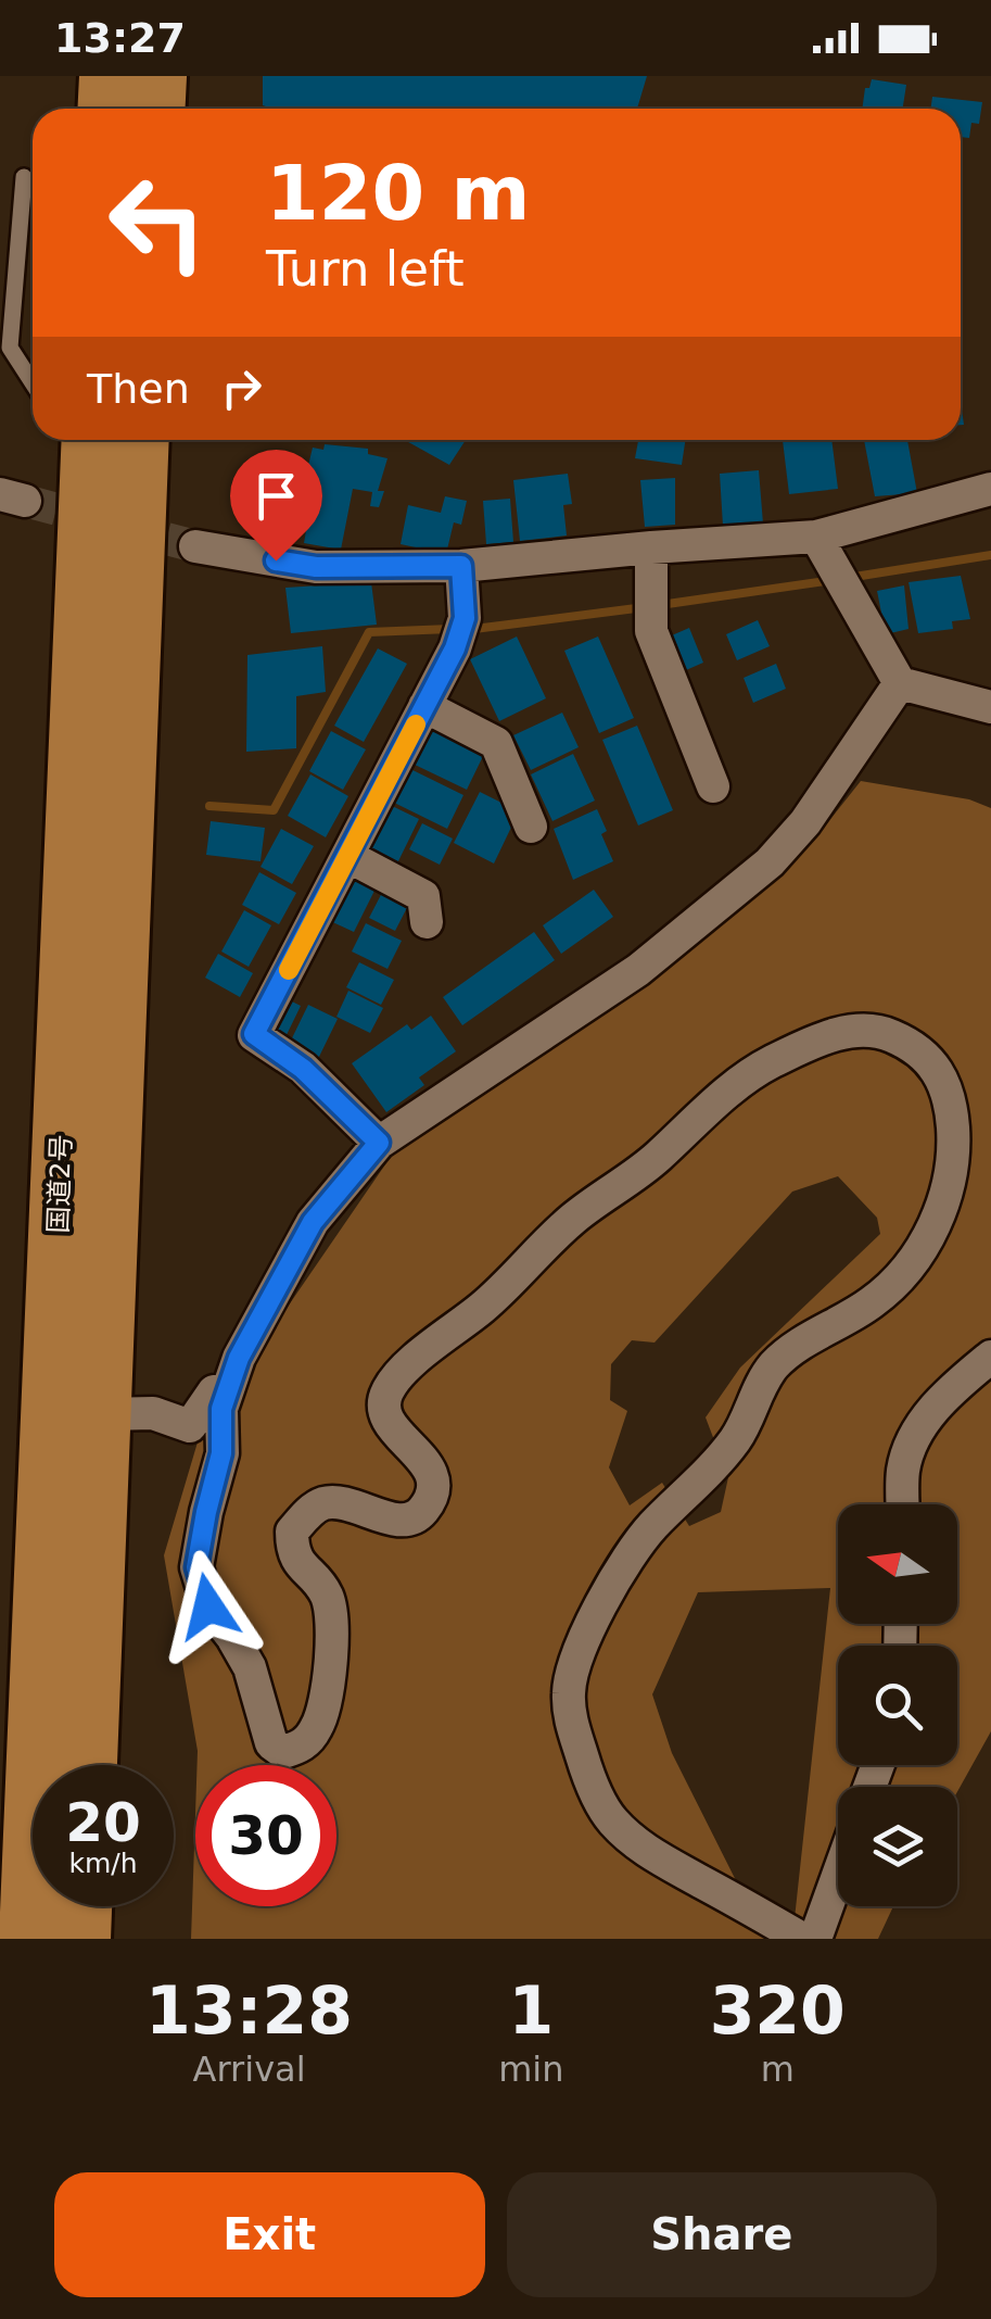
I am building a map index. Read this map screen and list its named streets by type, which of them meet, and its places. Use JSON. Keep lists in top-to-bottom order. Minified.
{"streets":{"highway":["国道2号"]},"north":"left","page":{"status":"13:27","turn":["120 m","Turn left"],"then":"Then","speed":"20 km/h","limit":"30","eta":["13:28","Arrival","1","min","320","m"],"buttons":["Exit","Share"]}}
